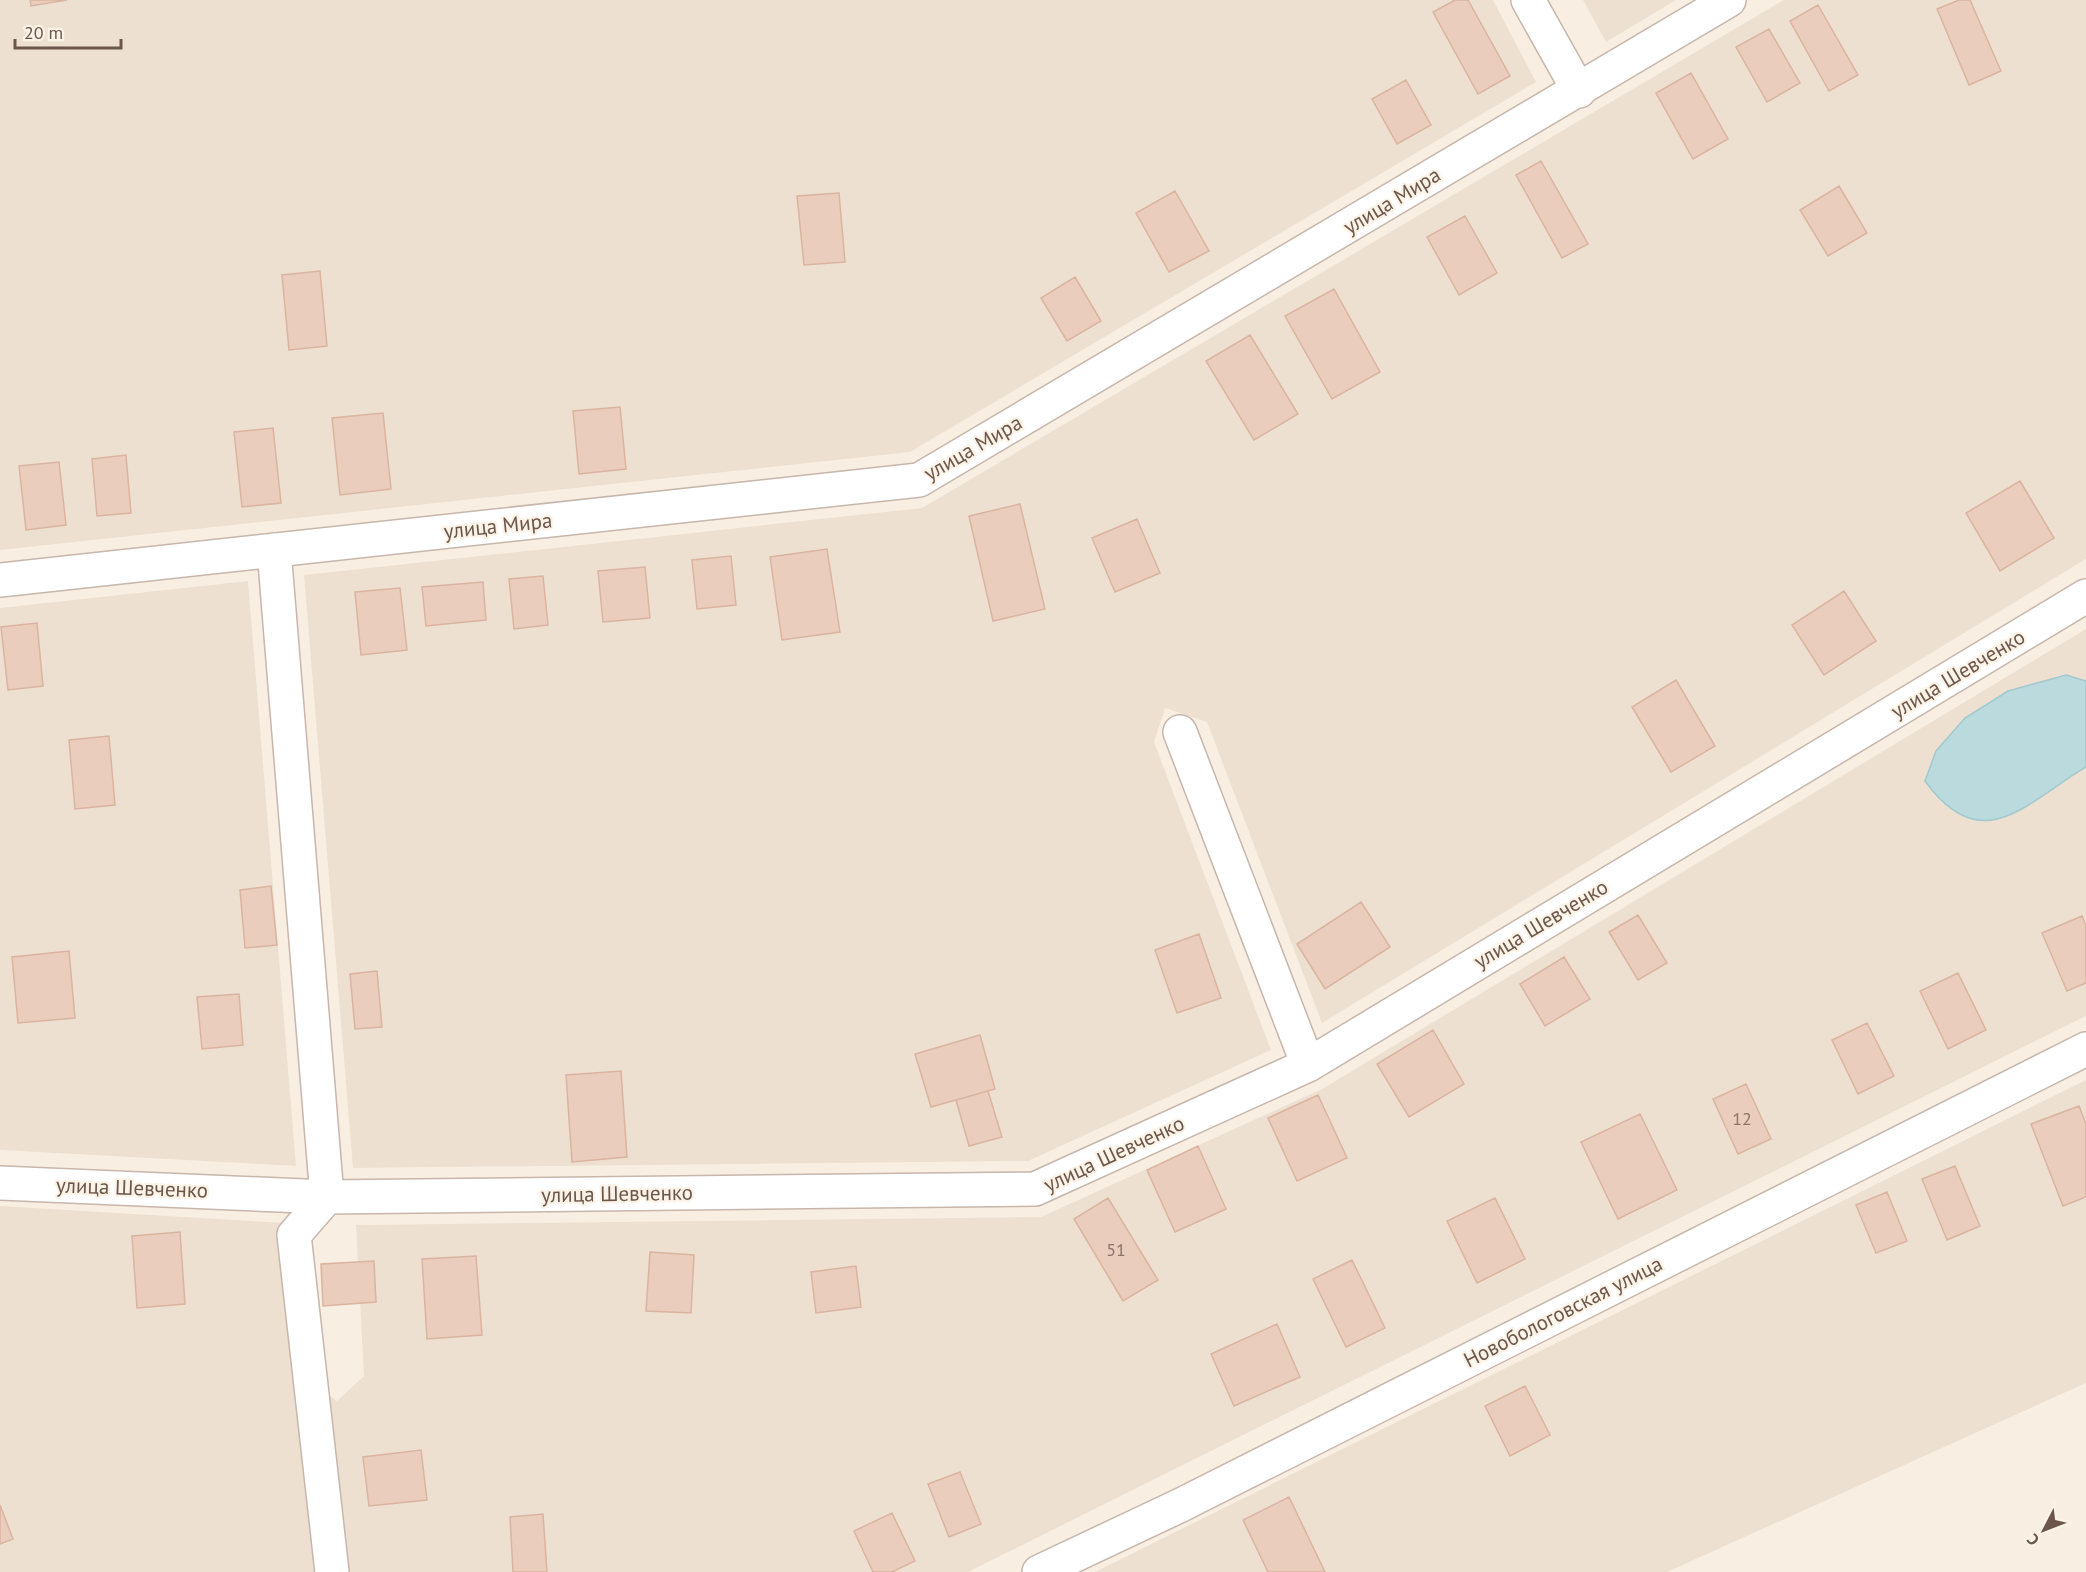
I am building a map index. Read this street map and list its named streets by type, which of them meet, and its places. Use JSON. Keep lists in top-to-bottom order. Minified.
{"streets":{"street":["улица Мира","улица Шевченко","Новобологовская улица"]},"house_numbers":["12","51"],"scale_bar":"20 m","north":"bottom left"}
